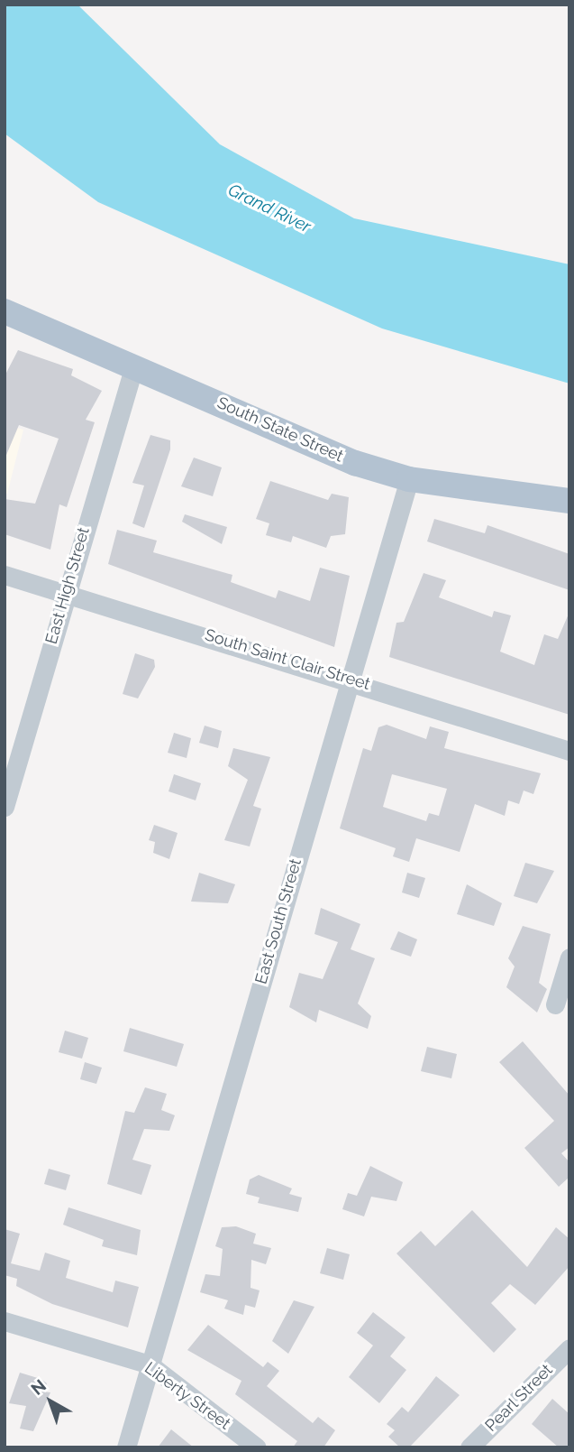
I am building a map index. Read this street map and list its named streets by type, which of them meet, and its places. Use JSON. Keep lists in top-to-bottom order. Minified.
{"streets":{"main road":["South State Street"],"street":["East High Street","South Saint Clair Street","East South Street","Liberty Street","Pearl Street"]},"crossings":[["South State Street","East High Street"],["South State Street","East South Street"],["East High Street","South Saint Clair Street"],["South Saint Clair Street","East South Street"],["East South Street","Liberty Street"]],"water":["Grand River"],"north":"top left"}
